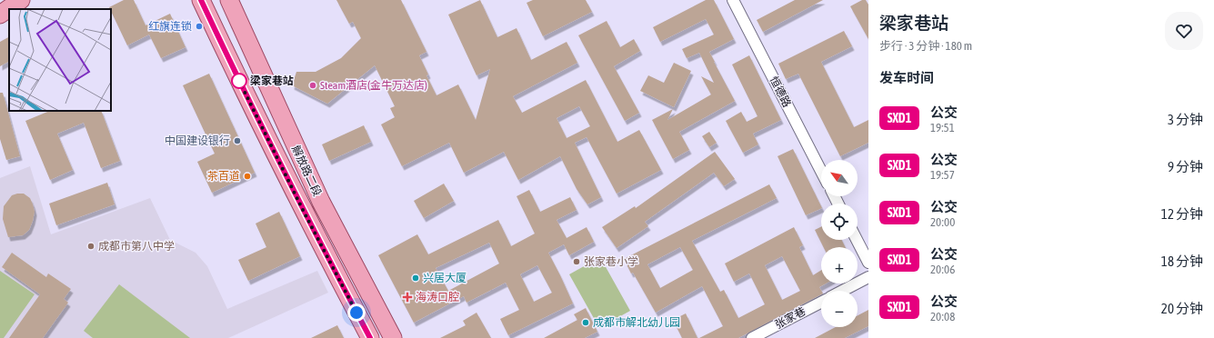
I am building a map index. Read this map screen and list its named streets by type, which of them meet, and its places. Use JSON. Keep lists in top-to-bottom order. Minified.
{"streets":{"main road":["解放路二段"],"street":["恒德路","张家巷"]},"places":{"other":["红旗连锁","梁家巷站","Steam酒店(金牛万达店)","中国建设银行","茶百道","成都市第八中学","张家巷小学","兴居大厦","成都市解北幼儿园"],"health":["海涛口腔"]},"lines":["bus line SXD1"],"north":"top left","page":{"heading":[["梁家巷站","步行 · 3 分钟 · 180 m"],"发车时间"],"list":[{"mark":"SXD1","name":"公交","note":"19:51","value":"3 分钟"},{"mark":"SXD1","name":"公交","note":"19:57","value":"9 分钟"},{"mark":"SXD1","name":"公交","note":"20:00","value":"12 分钟"},{"mark":"SXD1","name":"公交","note":"20:06","value":"18 分钟"},{"mark":"SXD1","name":"公交","note":"20:08","value":"20 分钟"}],"map_buttons":["+","−"]}}
